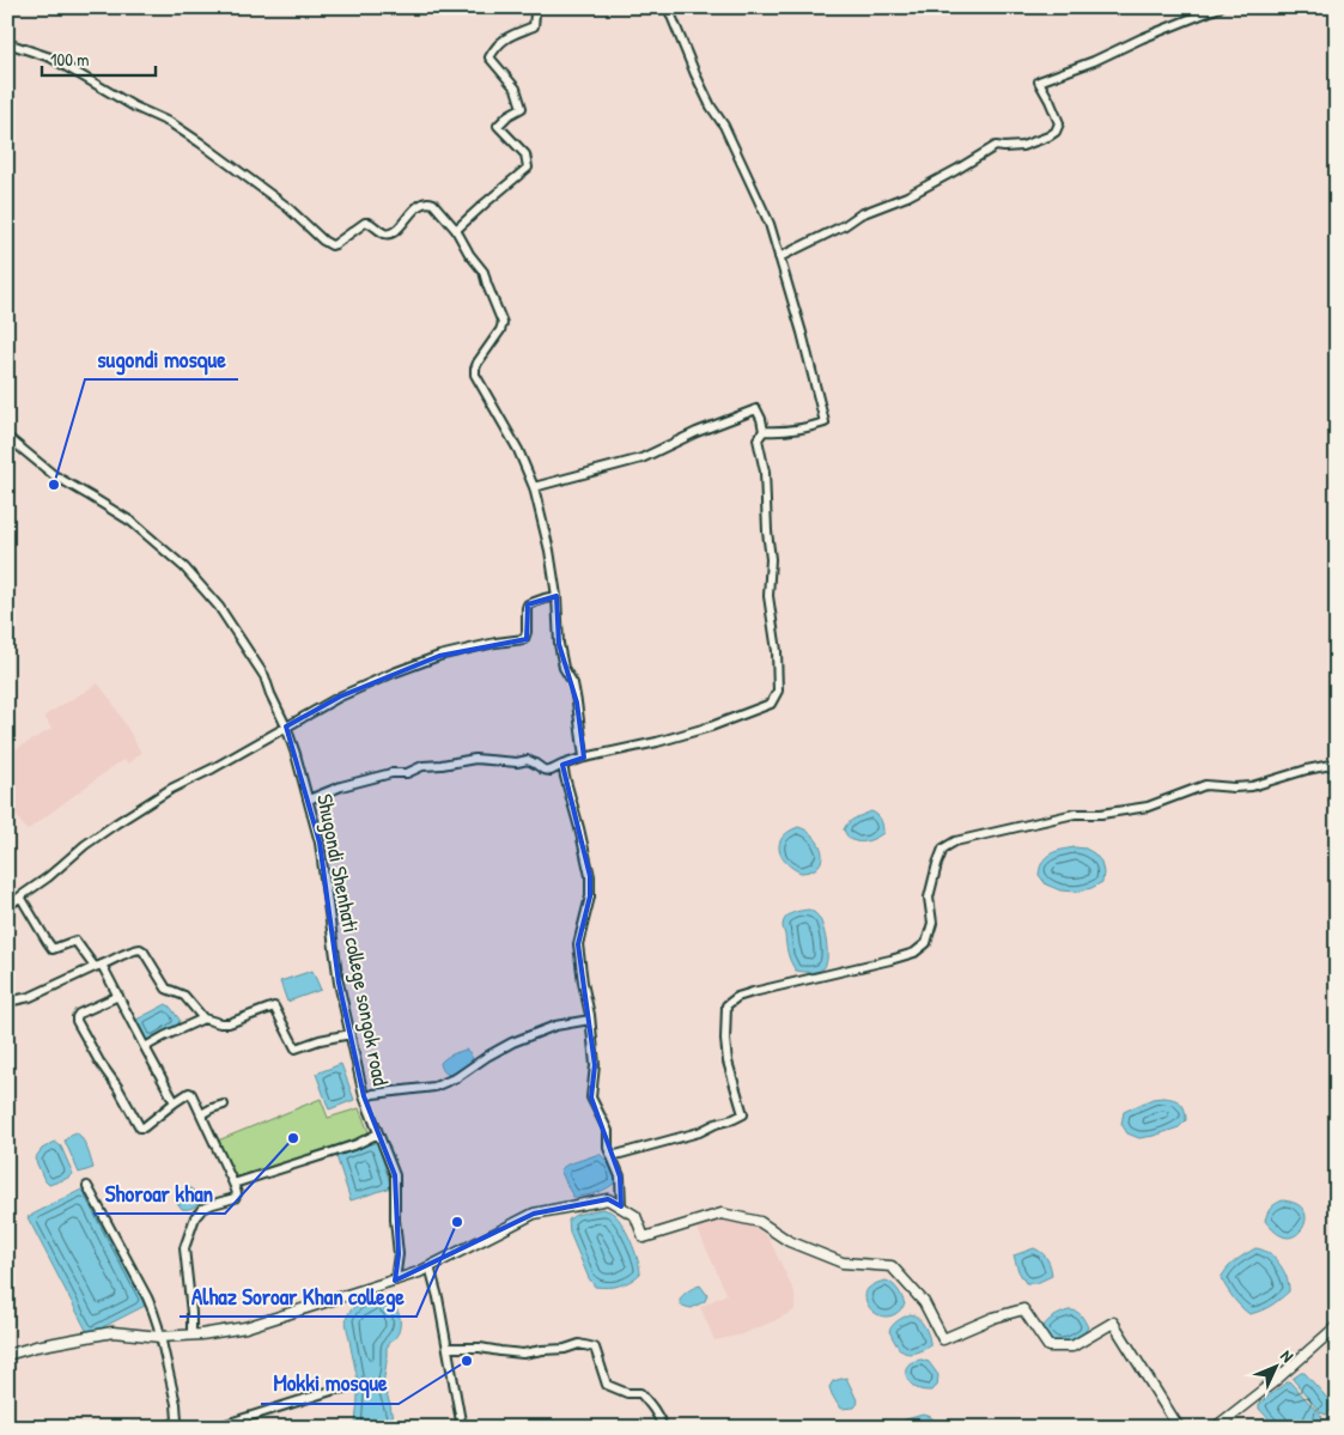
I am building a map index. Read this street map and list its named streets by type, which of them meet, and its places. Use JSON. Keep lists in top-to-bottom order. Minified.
{"streets":{"street":["Shugondi Shenhati college songok road"]},"places":["sugondi mosque","Shoroar khan","Alhaz Soroar Khan college","Mokki mosque"],"scale_bar":"100 m","north":"top right"}
